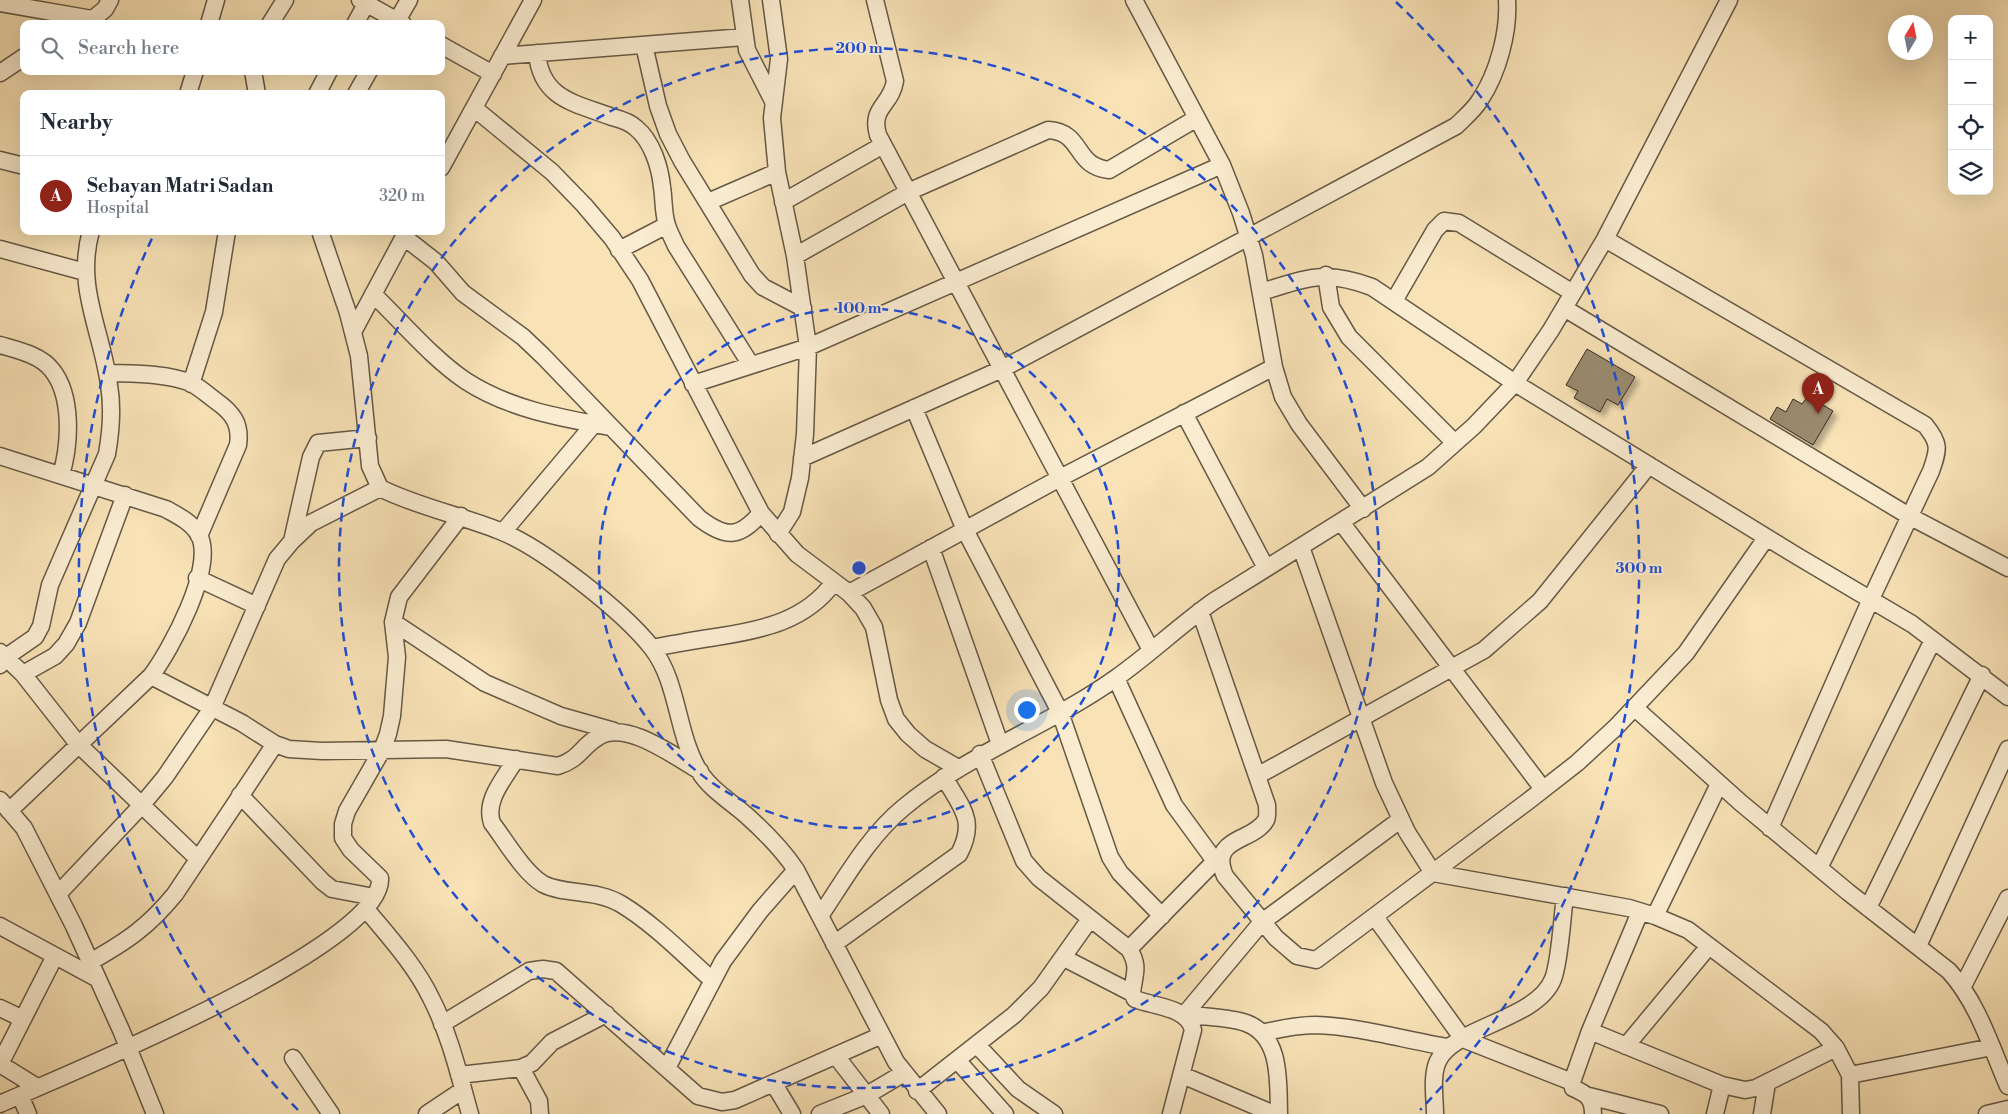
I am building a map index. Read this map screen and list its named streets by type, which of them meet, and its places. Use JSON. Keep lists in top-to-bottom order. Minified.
{"north":"top","page":{"map_buttons":["+","−"],"search":"Search here","heading":"Nearby","list":[{"mark":"A","name":"Sebayan Matri Sadan","note":"Hospital","value":"320 m"}],"pins":"A"},"rings":["200 m","100 m","300 m"]}
